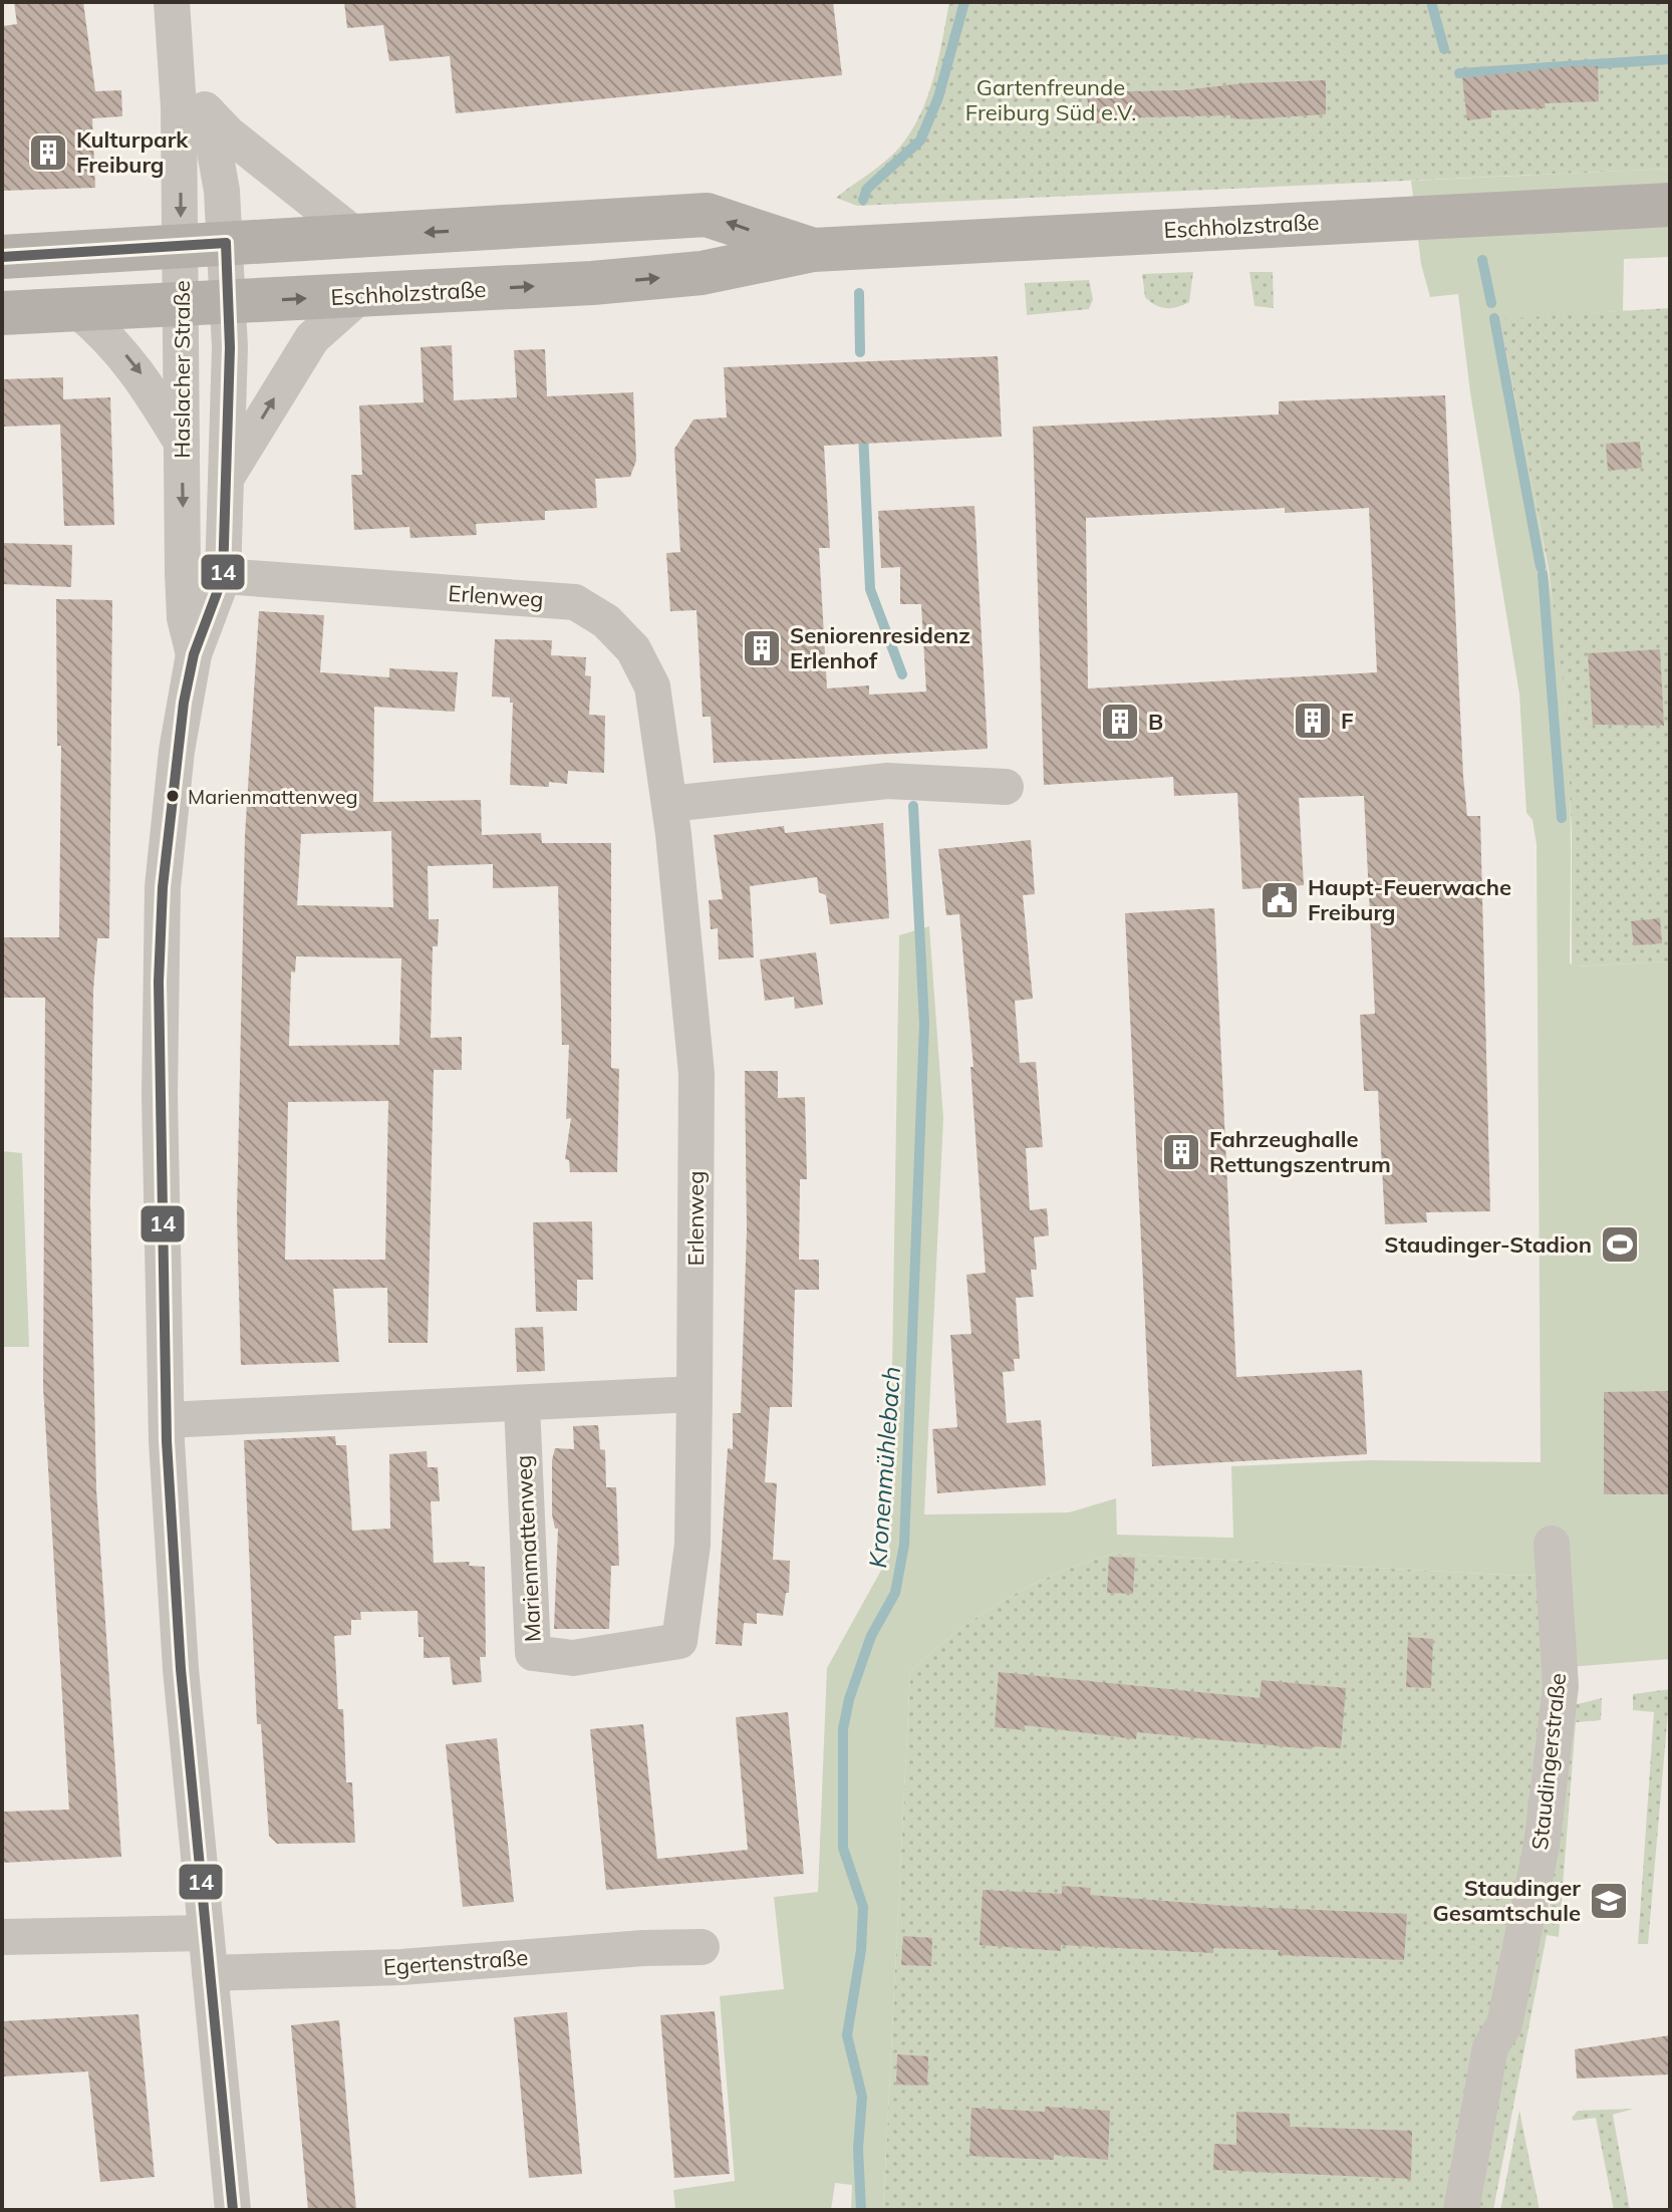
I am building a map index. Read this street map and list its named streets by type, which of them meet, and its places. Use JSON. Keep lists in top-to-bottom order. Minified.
{"streets":{"main road":["Eschholzstraße"],"street":["Haslacher Straße","Erlenweg","Marienmattenweg","Staudingerstraße","Egertenstraße"]},"crossings":[["Eschholzstraße","Haslacher Straße"],["Haslacher Straße","Erlenweg"],["Haslacher Straße","Egertenstraße"],["Erlenweg","Marienmattenweg"]],"water":["Kronenmühlebach"],"parks":["Gartenfreunde Freiburg Süd e.V."],"places":{"building":["Kulturpark Freiburg","Seniorenresidenz Erlenhof","F","B","Fahrzeughalle Rettungszentrum"],"other":["Marienmattenweg"],"public building":["Haupt-Feuerwache Freiburg"],"sports":["Staudinger-Stadion"],"school or university":["Staudinger Gesamtschule"]},"lines":["transit line 14"]}
